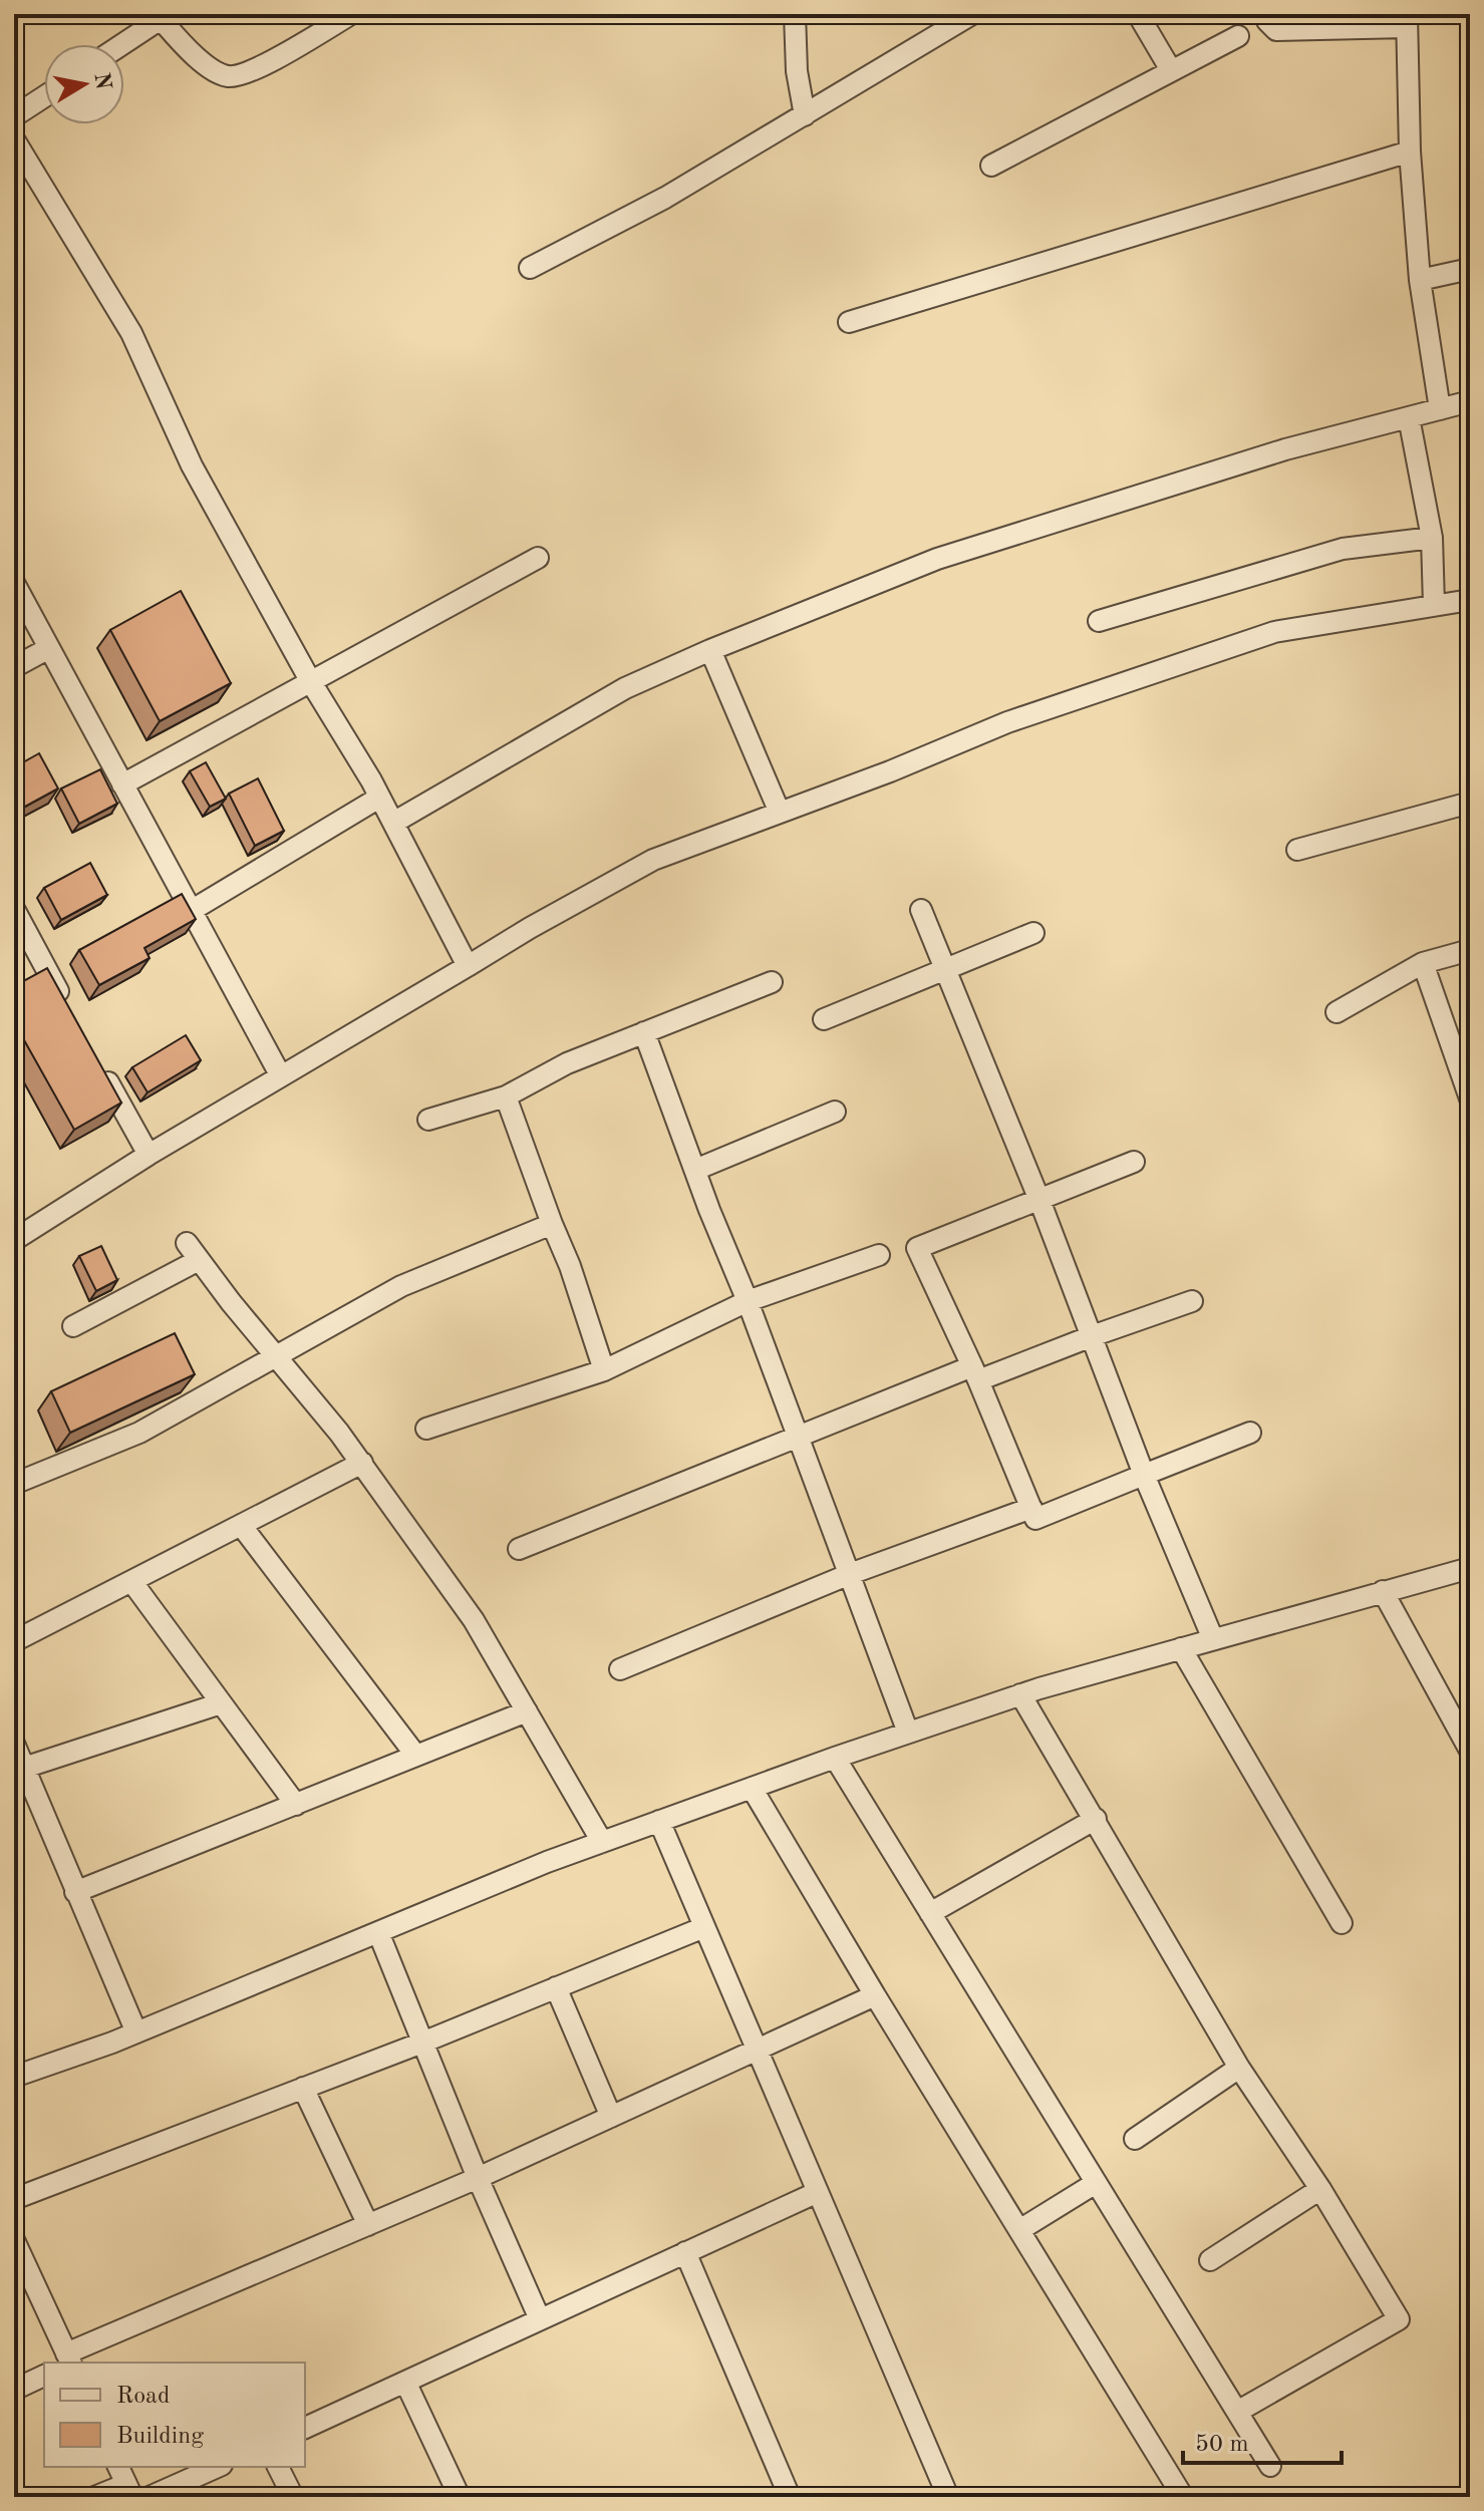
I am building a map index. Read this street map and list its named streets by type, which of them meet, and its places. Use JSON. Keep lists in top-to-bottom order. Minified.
{"legend":["Road","Building"],"scale_bar":"50 m","north":"right"}
